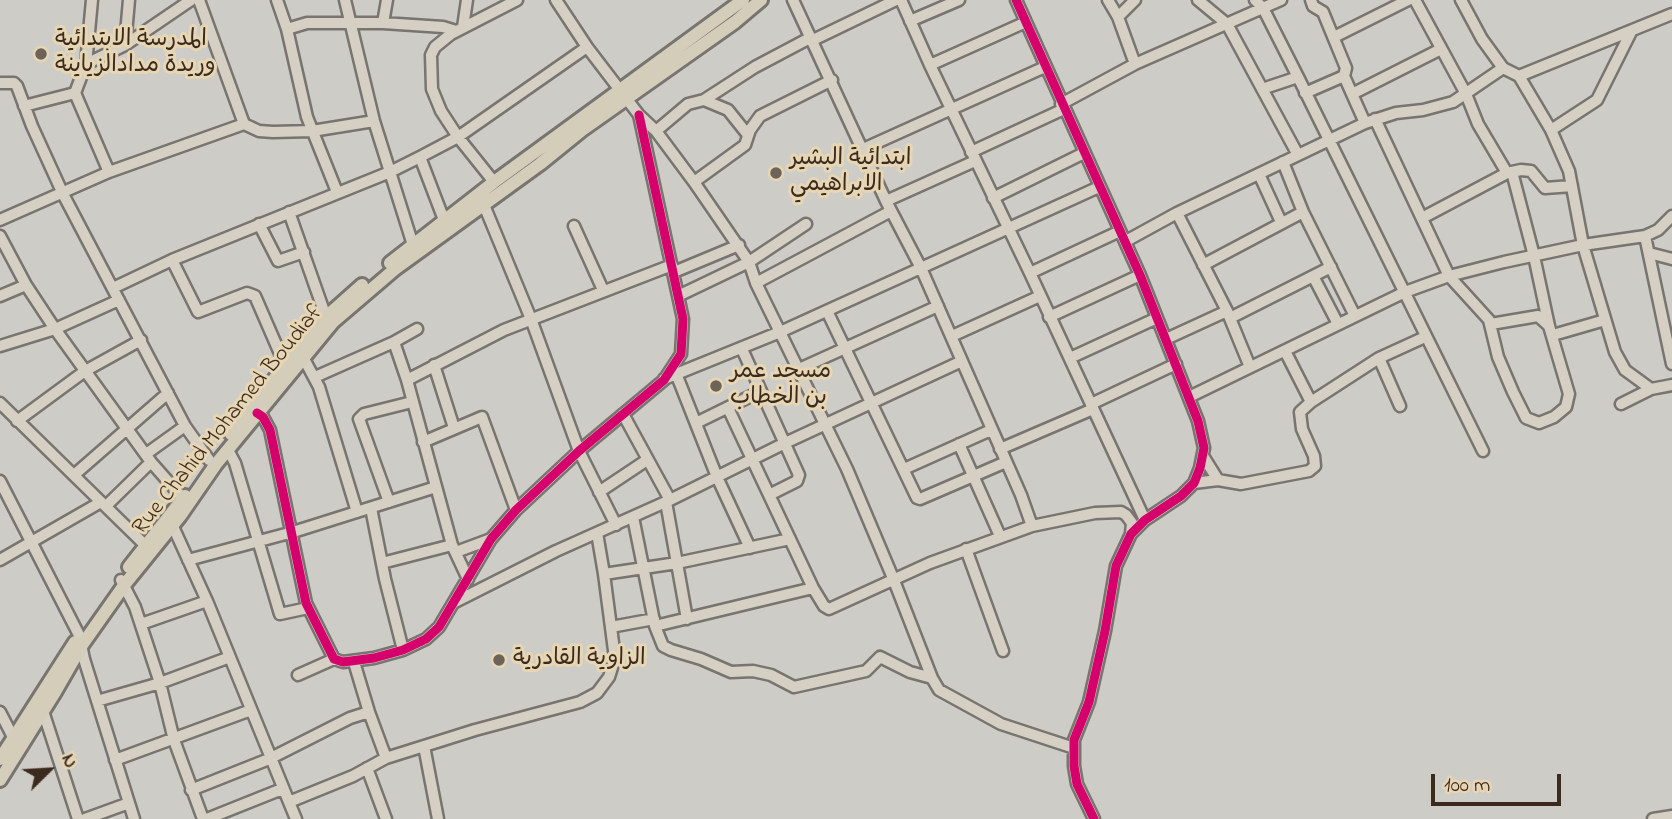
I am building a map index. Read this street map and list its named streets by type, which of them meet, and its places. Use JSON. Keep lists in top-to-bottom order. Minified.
{"streets":{"main road":["Rue Chahid Mohamed Boudiaf"]},"places":["المدرسة الابتدائية وريدة مدادالزياينة","ابتدائية البشير الابراهيمي","مسجد عمر بن الخطاب","الزاوية القادرية"],"scale_bar":"100 m","north":"top right"}
